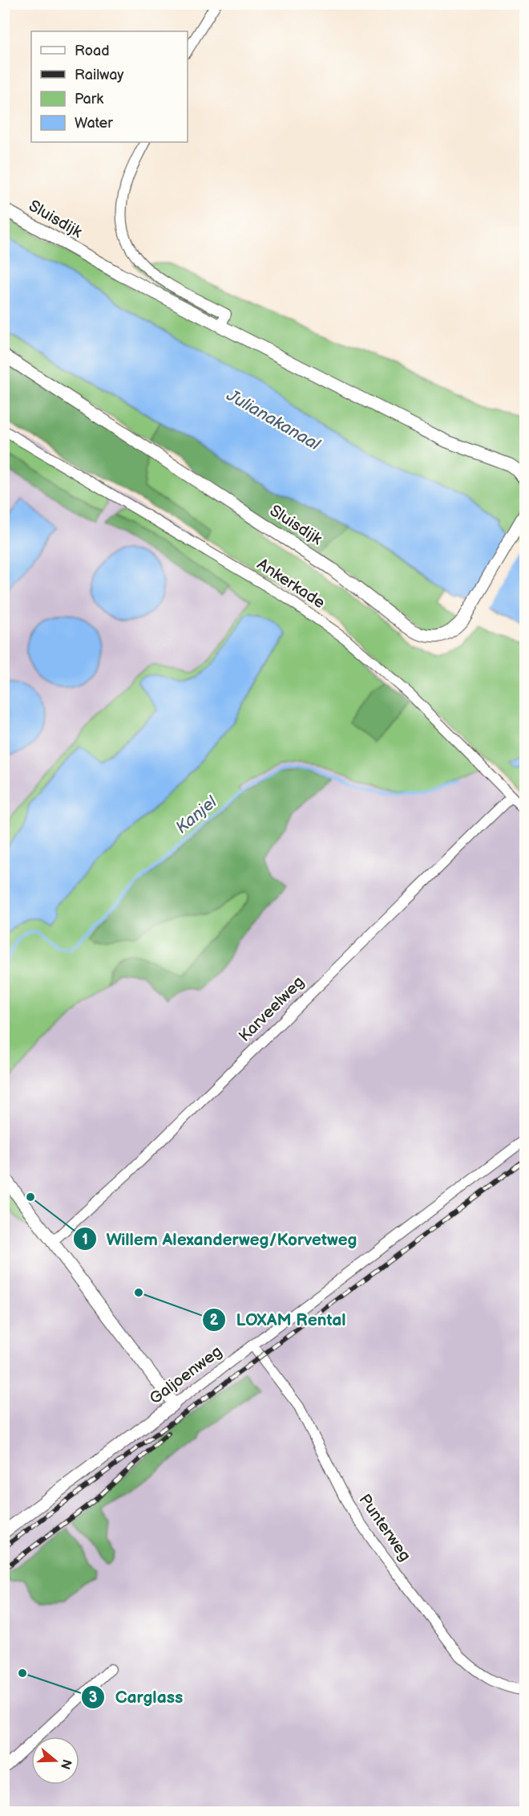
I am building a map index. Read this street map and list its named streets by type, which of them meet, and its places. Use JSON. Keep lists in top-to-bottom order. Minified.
{"streets":{"street":["Sluisdijk","Ankerkade","Karveelweg","Galjoenweg","Punterweg"]},"crossings":[["Ankerkade","Karveelweg"],["Galjoenweg","Punterweg"]],"water":["Julianakanaal","Kanjel"],"places":["Willem Alexanderweg/Korvetweg","LOXAM Rental","Carglass"],"legend":["Road","Railway","Park","Water"],"north":"right"}
